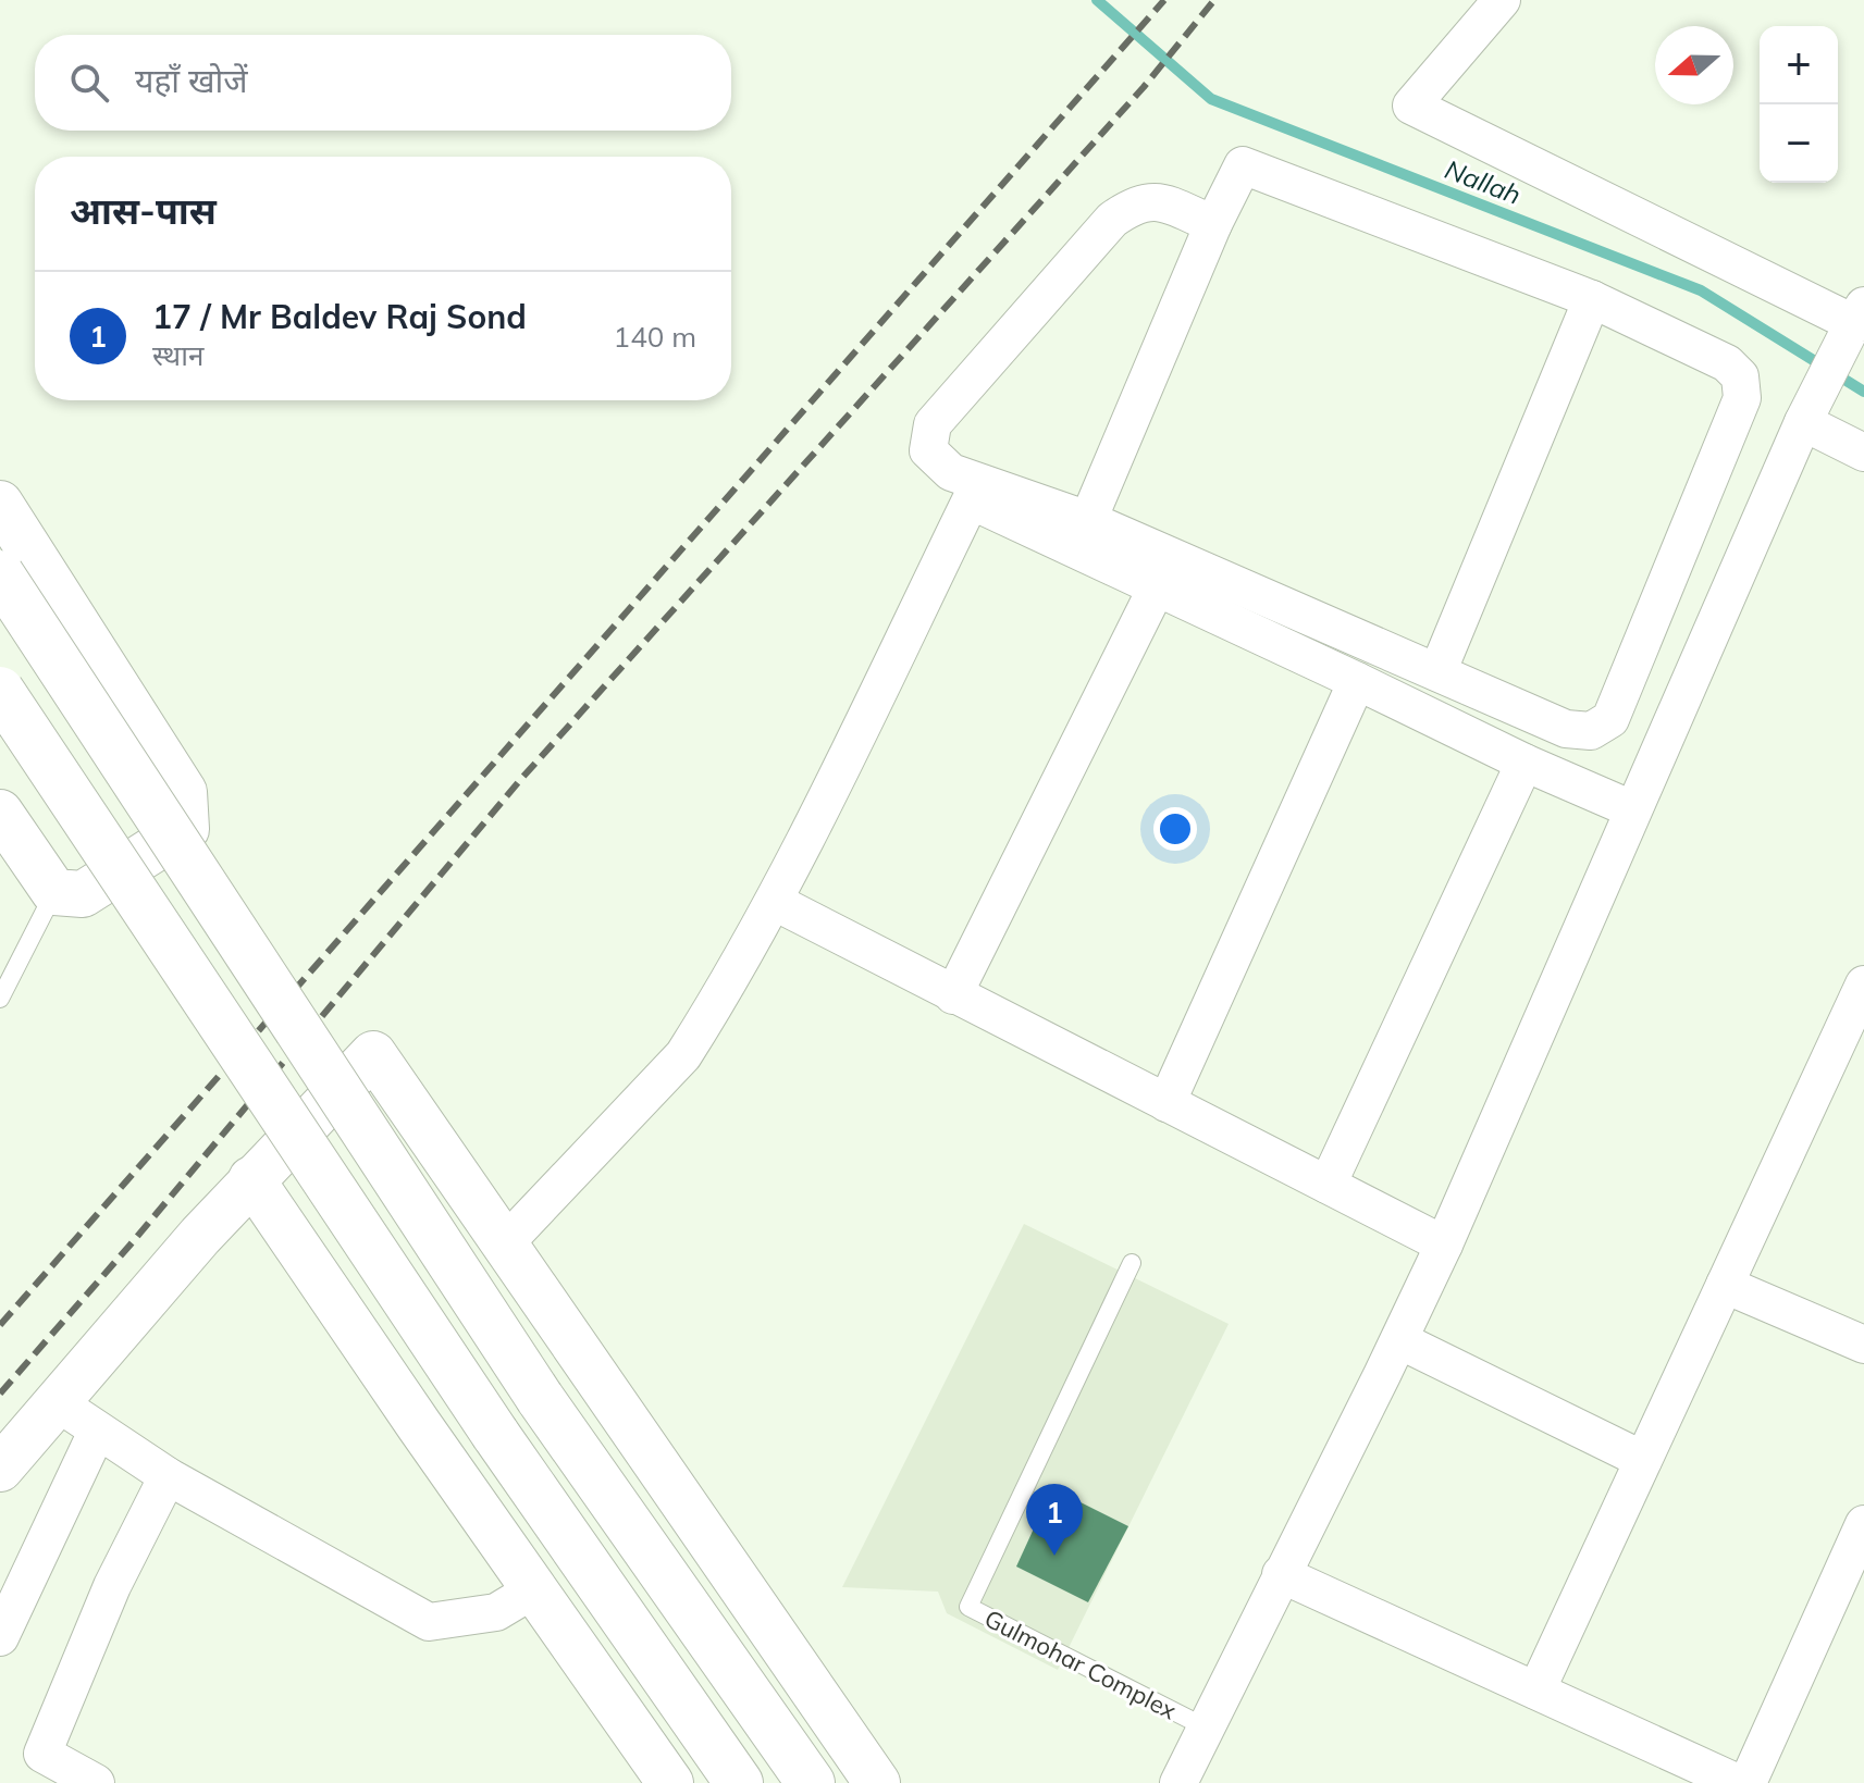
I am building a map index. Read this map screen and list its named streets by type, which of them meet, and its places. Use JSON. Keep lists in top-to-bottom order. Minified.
{"streets":{"lane":["Gulmohar Complex"]},"water":["Nallah"],"north":"left","page":{"map_buttons":["+","−"],"search":"यहाँ खोजें","heading":"आस-पास","list":[{"mark":"1","name":"17 / Mr Baldev Raj Sond","note":"स्थान","value":"140 m"}],"pins":"1"}}
